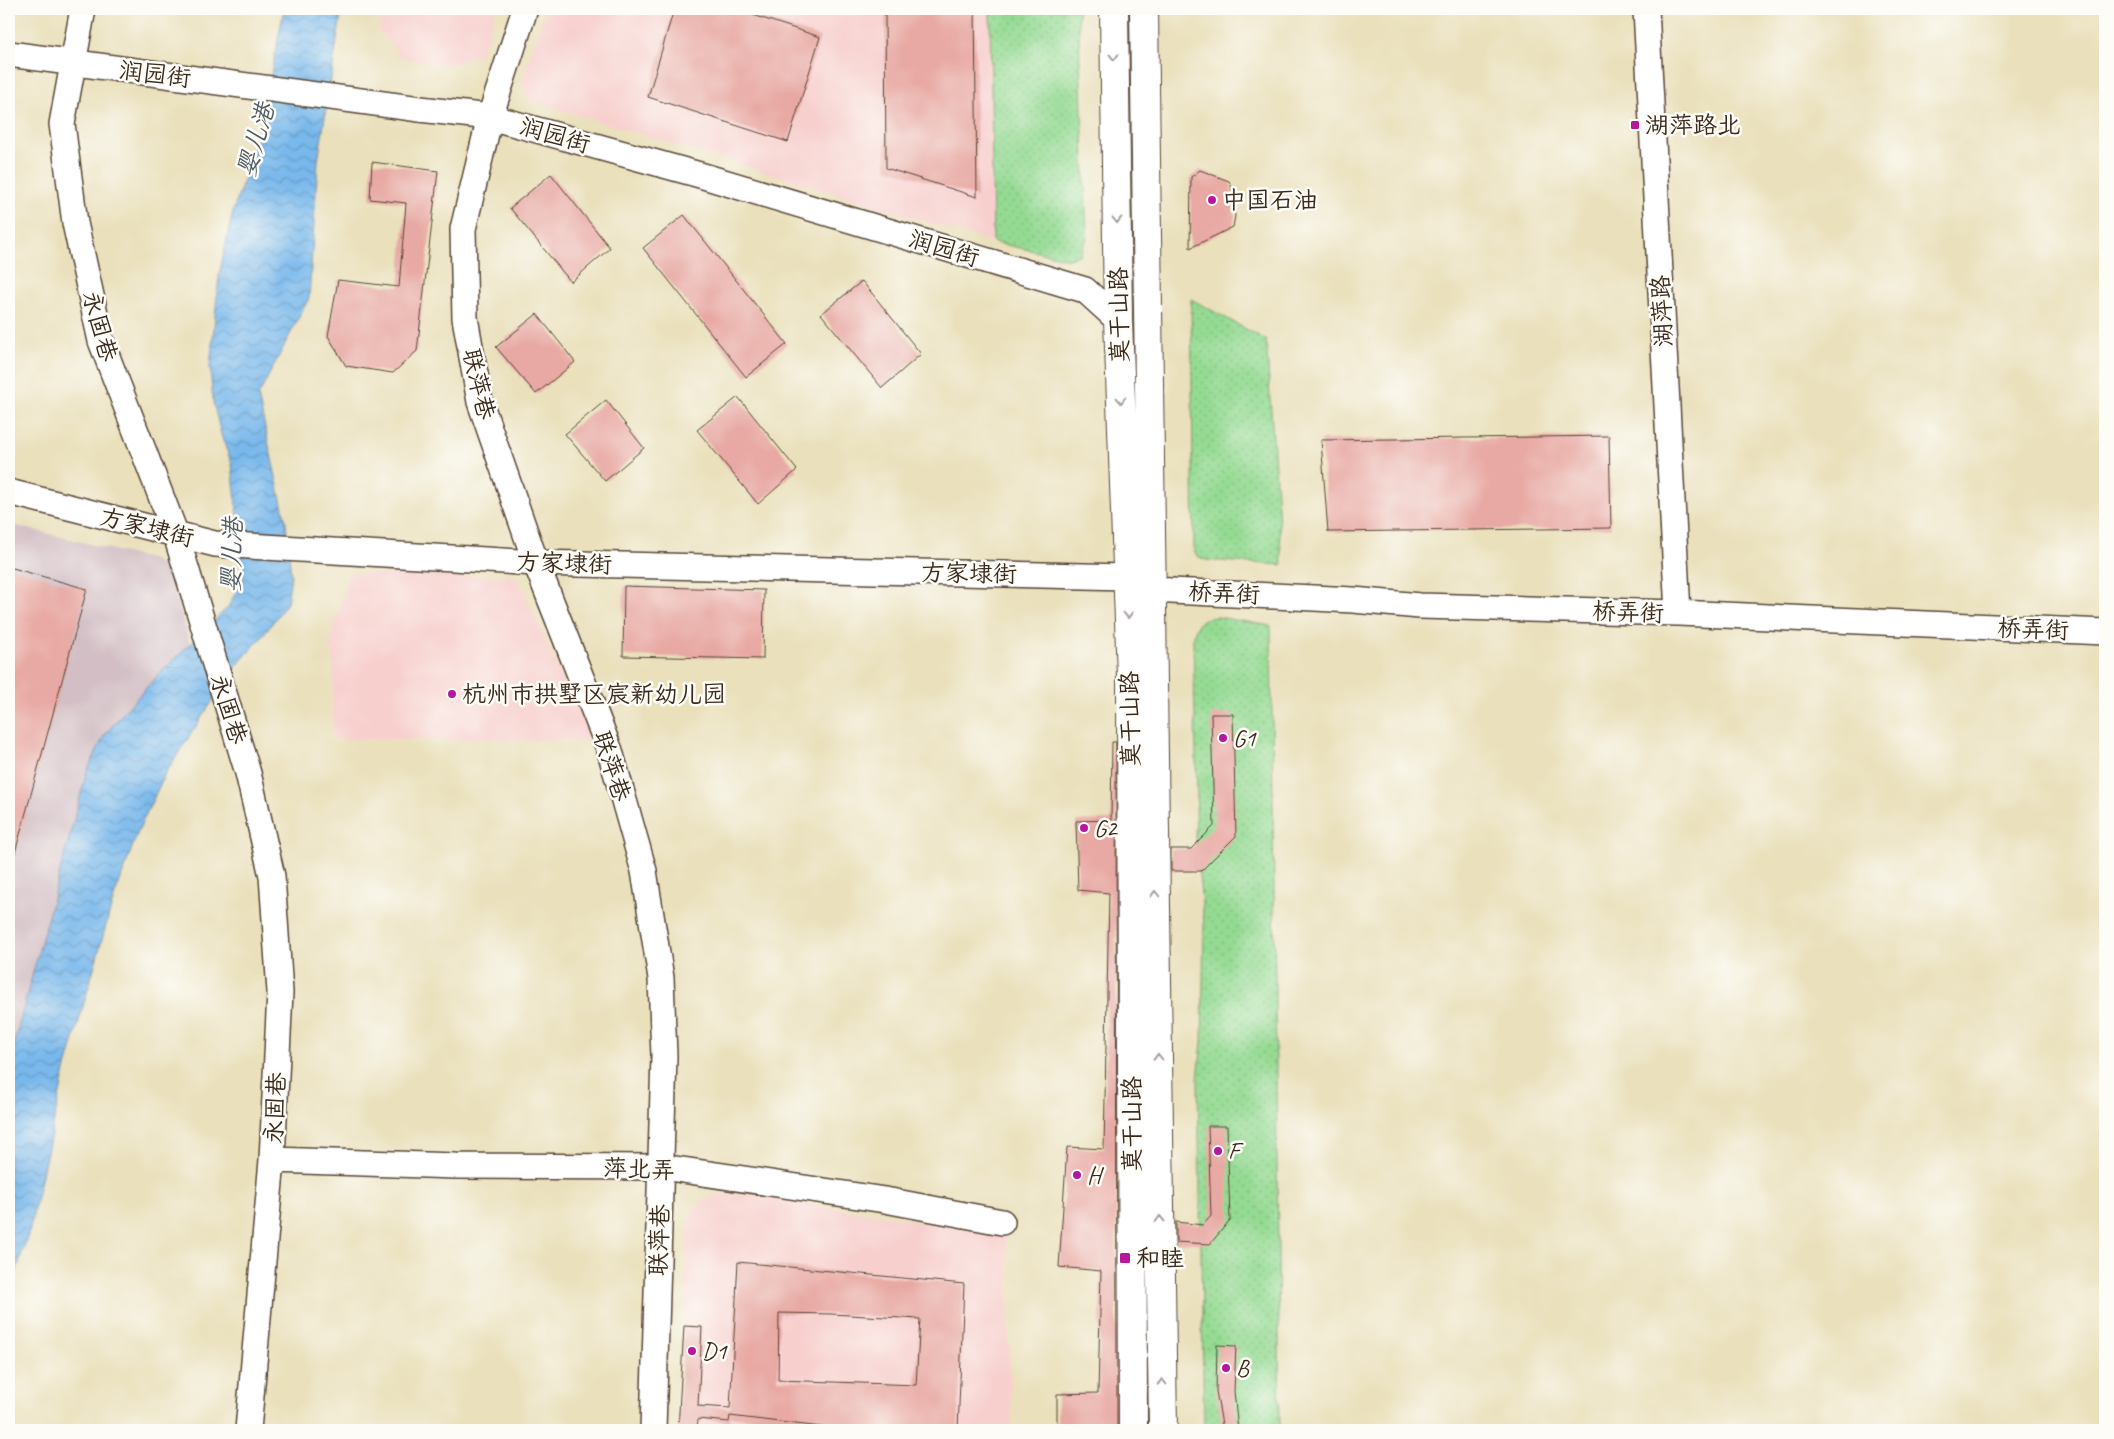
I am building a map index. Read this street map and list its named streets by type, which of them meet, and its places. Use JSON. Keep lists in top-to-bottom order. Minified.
{"streets":{"main road":["莫干山路"],"street":["润园街","湖萍路","永固巷","联萍巷","方家埭街","桥弄街","萍北弄"]},"crossings":[["润园街","莫干山路"],["润园街","永固巷"],["润园街","联萍巷"],["湖萍路","桥弄街"],["莫干山路","方家埭街"],["莫干山路","桥弄街"],["永固巷","方家埭街"],["永固巷","萍北弄"],["联萍巷","方家埭街"],["联萍巷","萍北弄"]],"water":["婴儿港"],"places":{"transit":["湖萍路北","和睦"],"other":["中国石油","杭州市拱墅区宸新幼儿园","G1","G2","F","H","D1","B"]}}
